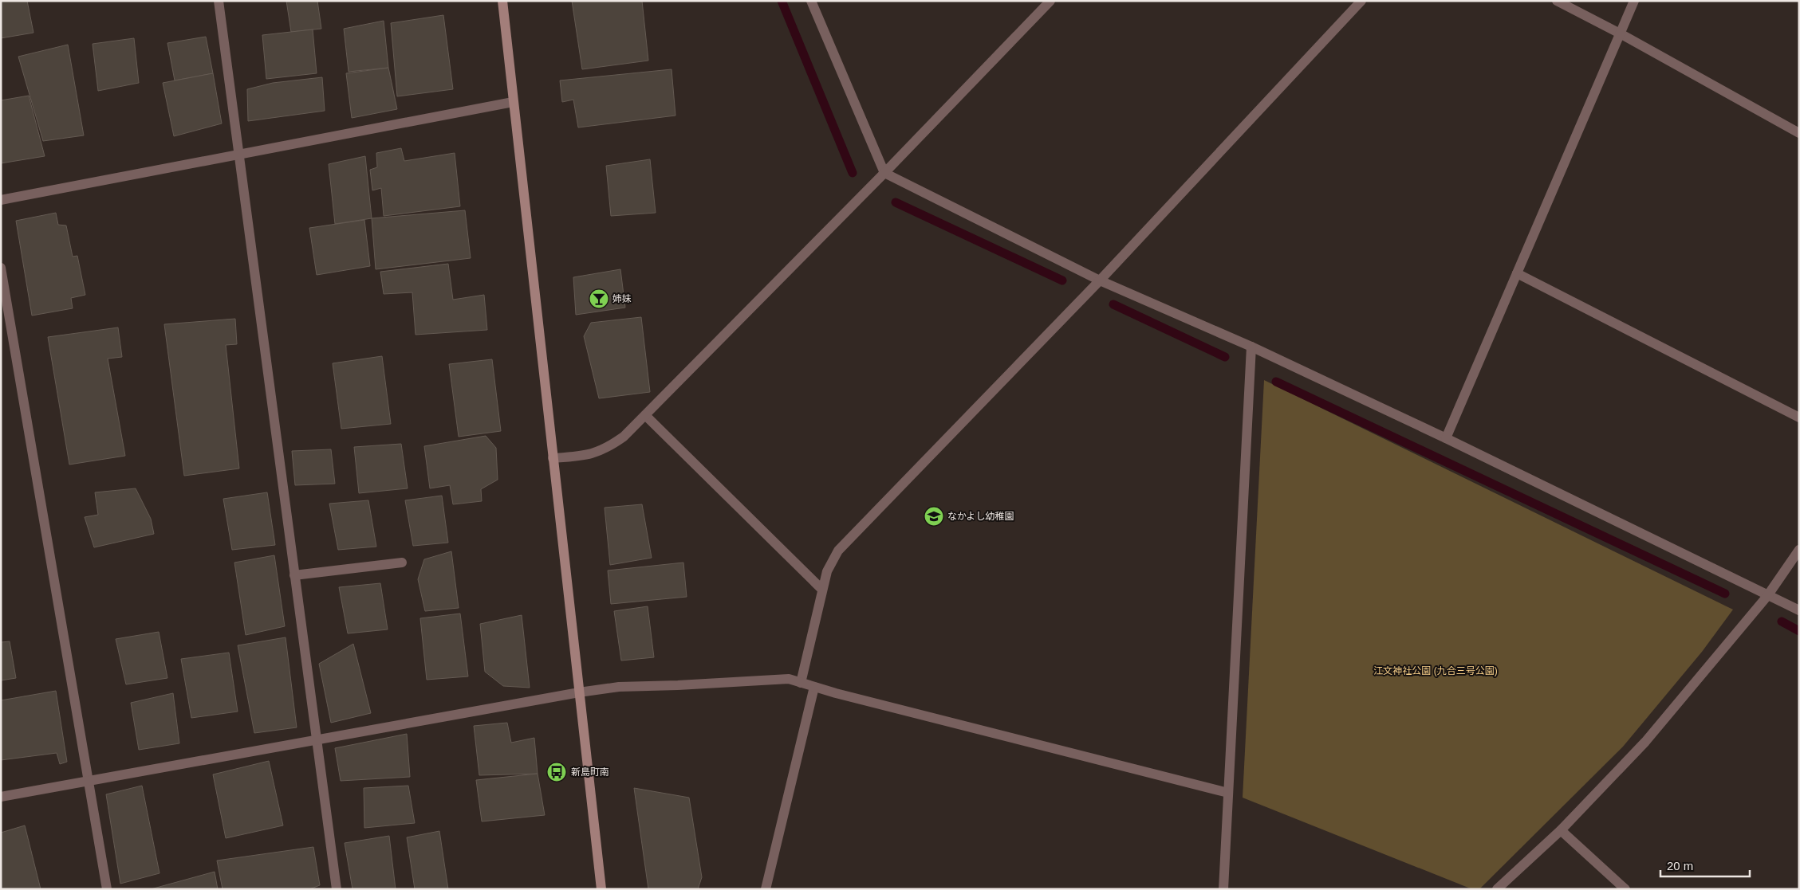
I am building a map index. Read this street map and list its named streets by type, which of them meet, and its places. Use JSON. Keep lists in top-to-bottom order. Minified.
{"parks":["江文神社公園 (九合三号公園)"],"places":{"bar":["姉妹"],"school or university":["なかよし幼稚園"],"bus stop":["新島町南"]},"scale_bar":"20 m"}
